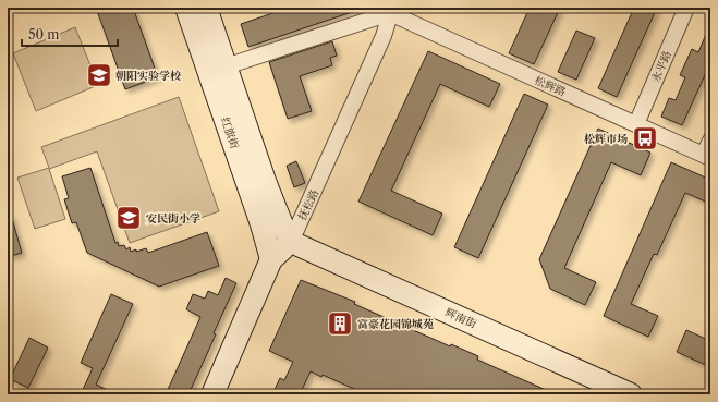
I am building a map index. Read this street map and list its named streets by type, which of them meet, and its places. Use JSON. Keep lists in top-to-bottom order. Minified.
{"streets":{"street":["永平路","松辉路","红旗街","抚松路","辉南街"]},"crossings":[["永平路","松辉路"],["松辉路","抚松路"],["红旗街","抚松路"],["红旗街","辉南街"],["抚松路","辉南街"]],"places":{"school or university":["朝阳实验学校","安民街小学"],"bus stop":["松辉市场"],"building":["富豪花园锦城苑"]},"scale_bar":"50 m"}
